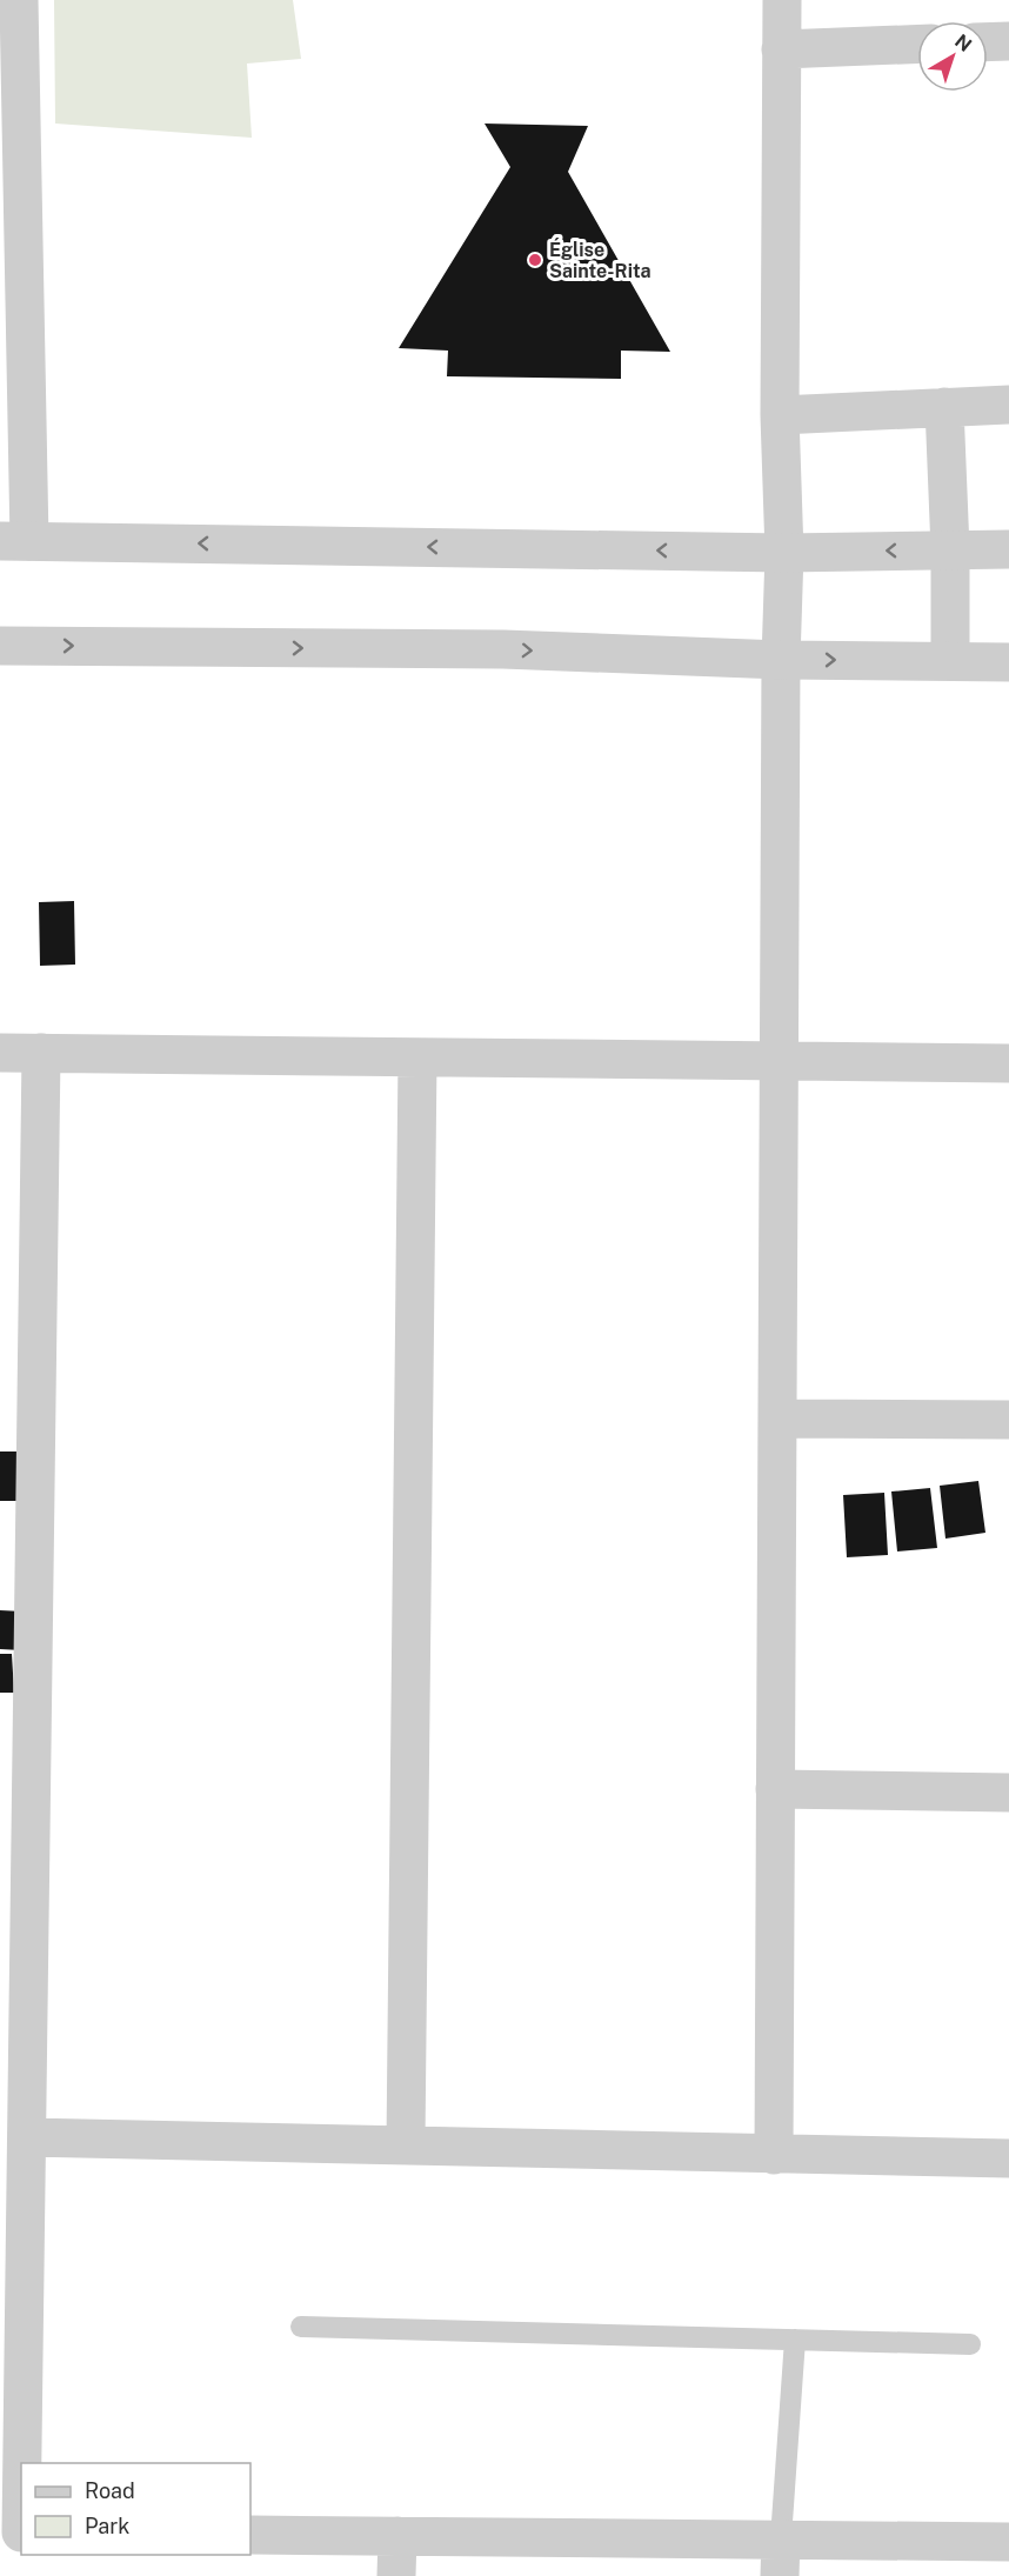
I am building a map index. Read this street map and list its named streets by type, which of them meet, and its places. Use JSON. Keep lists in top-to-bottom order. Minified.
{"places":["Église Sainte-Rita"],"legend":["Road","Park"],"north":"top right"}
